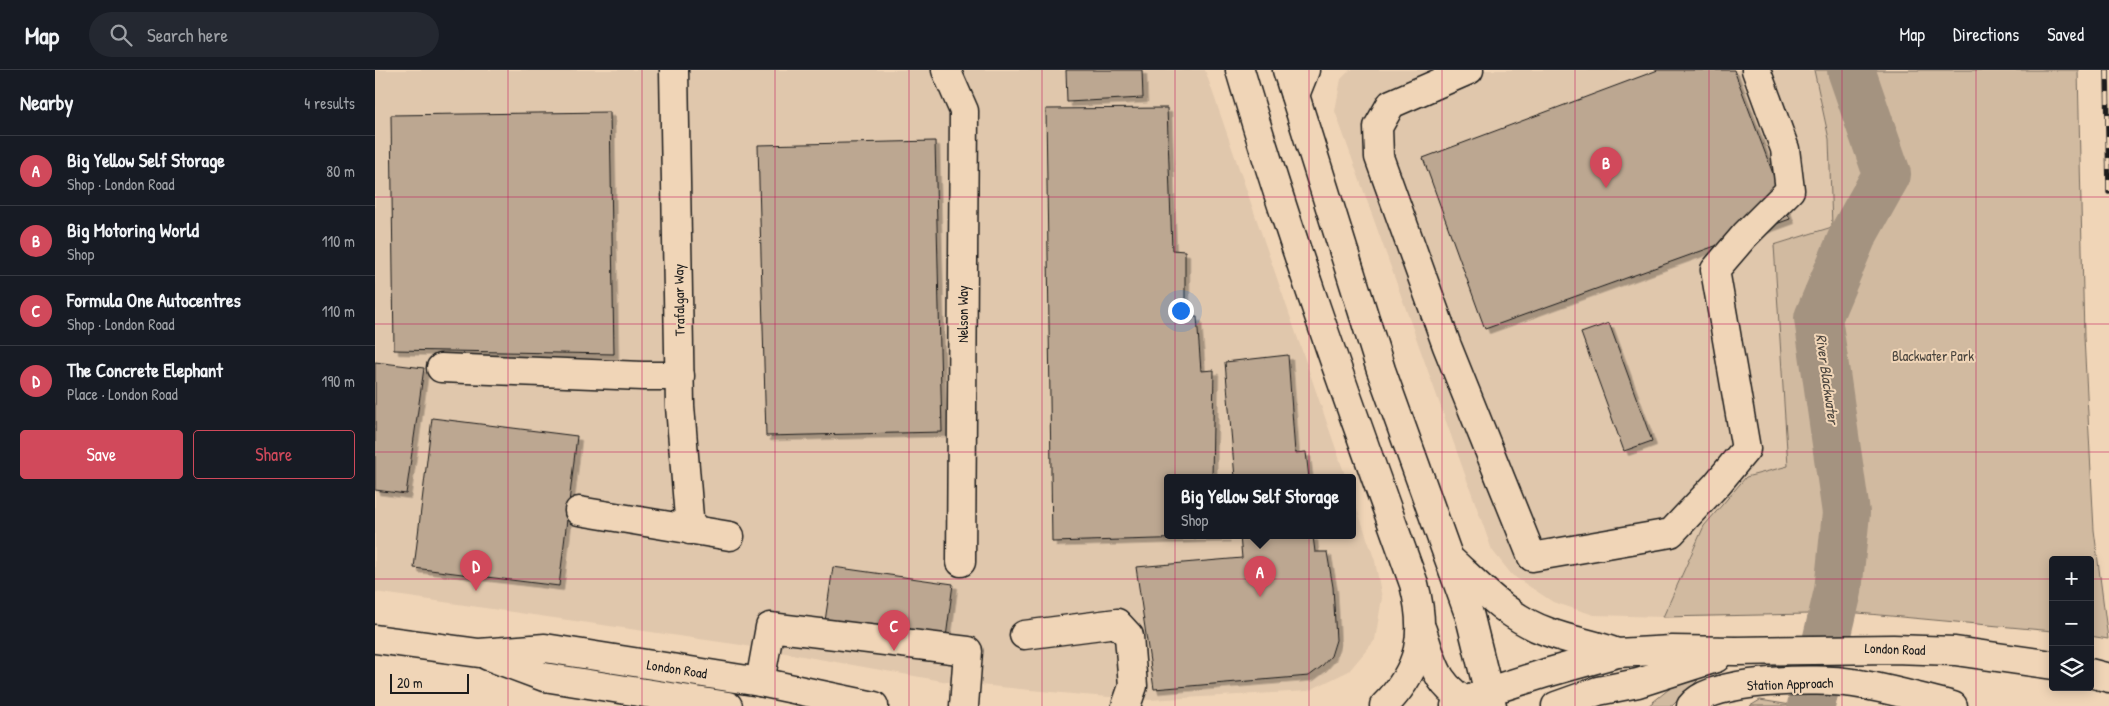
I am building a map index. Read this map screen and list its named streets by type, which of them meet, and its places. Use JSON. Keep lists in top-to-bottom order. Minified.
{"streets":{"main road":["Trafalgar Way","Nelson Way","London Road","Station Approach"]},"water":["River Blackwater"],"parks":["Blackwater Park"],"scale_bar":"20 m","page":{"header":"Map","search":"Search here","nav":["Map","Directions","Saved"],"heading":["Nearby","4 results"],"list":[{"mark":"A","name":"Big Yellow Self Storage","note":"Shop · London Road","value":"80 m"},{"mark":"B","name":"Big Motoring World","note":"Shop","value":"110 m"},{"mark":"C","name":"Formula One Autocentres","note":"Shop · London Road","value":"110 m"},{"mark":"D","name":"The Concrete Elephant","note":"Place · London Road","value":"190 m"}],"pins":["B","D","A","C"],"buttons":["Save","Share"],"popup":["Big Yellow Self Storage","Shop"],"map_buttons":["+","−"],"scale":"20 m"}}
